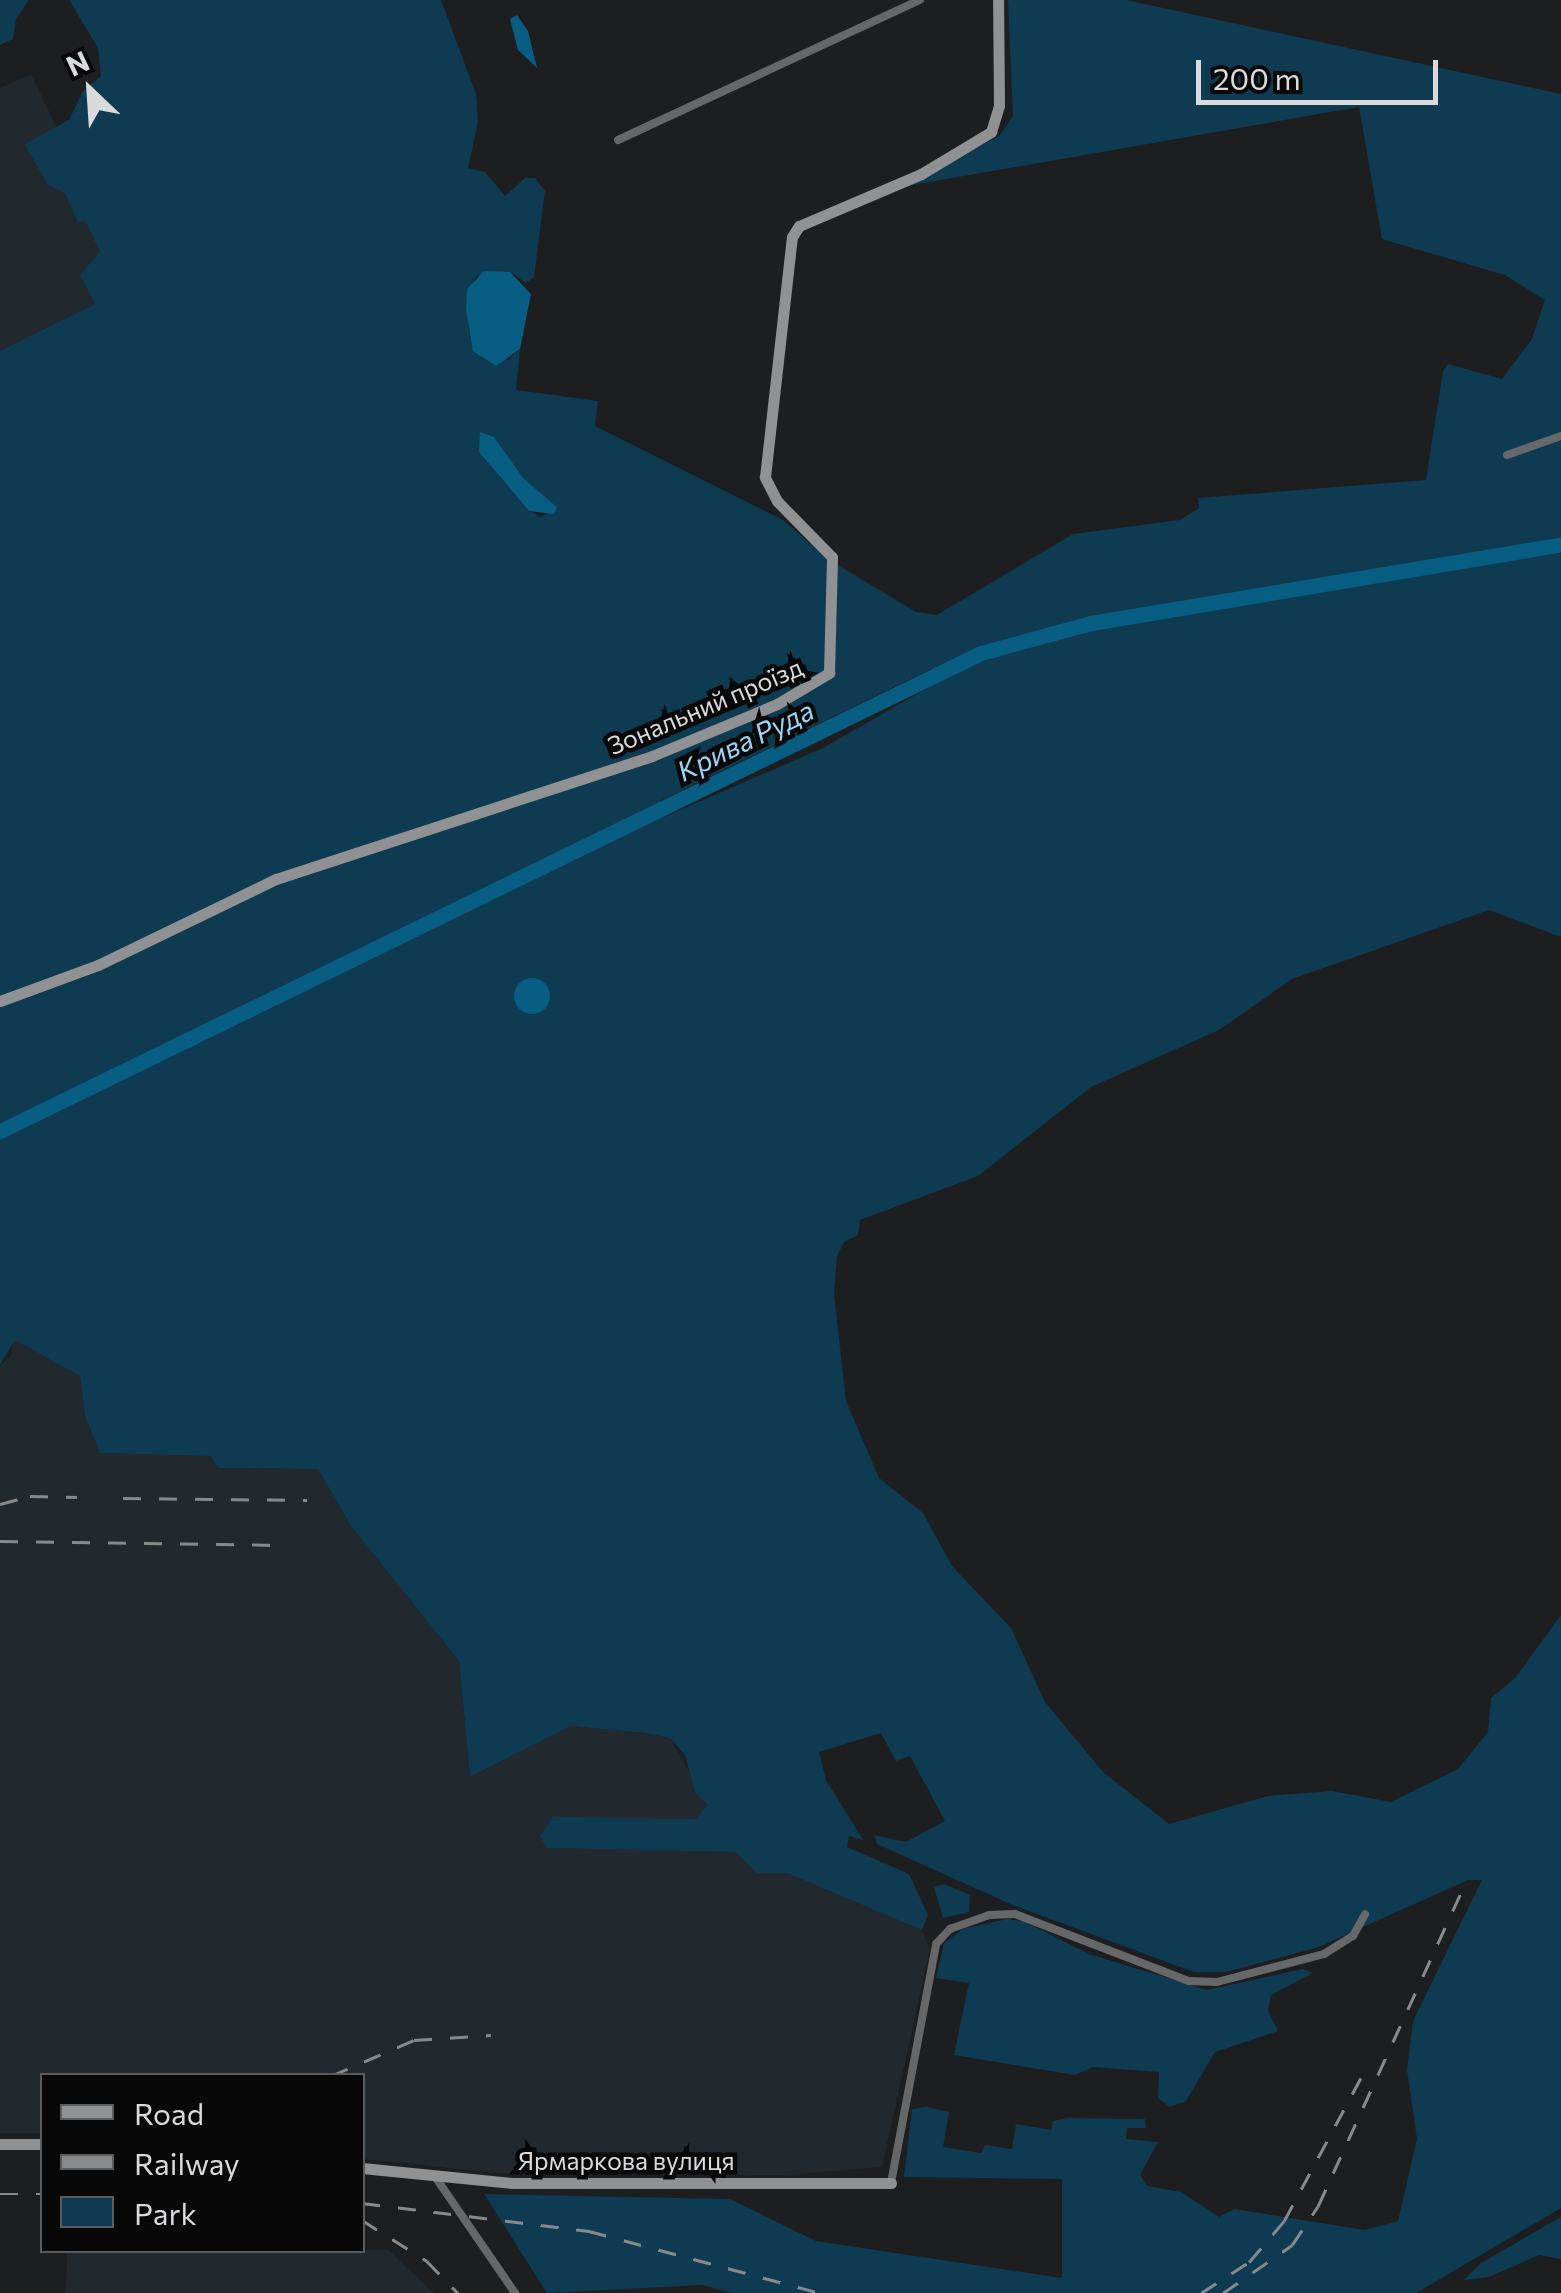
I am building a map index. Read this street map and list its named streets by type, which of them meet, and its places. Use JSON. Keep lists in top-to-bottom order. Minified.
{"streets":{"street":["Зональний проїзд","Ярмаркова вулиця"]},"water":["Крива Руда"],"legend":["Road","Railway","Park"],"scale_bar":"200 m","north":"top left"}
